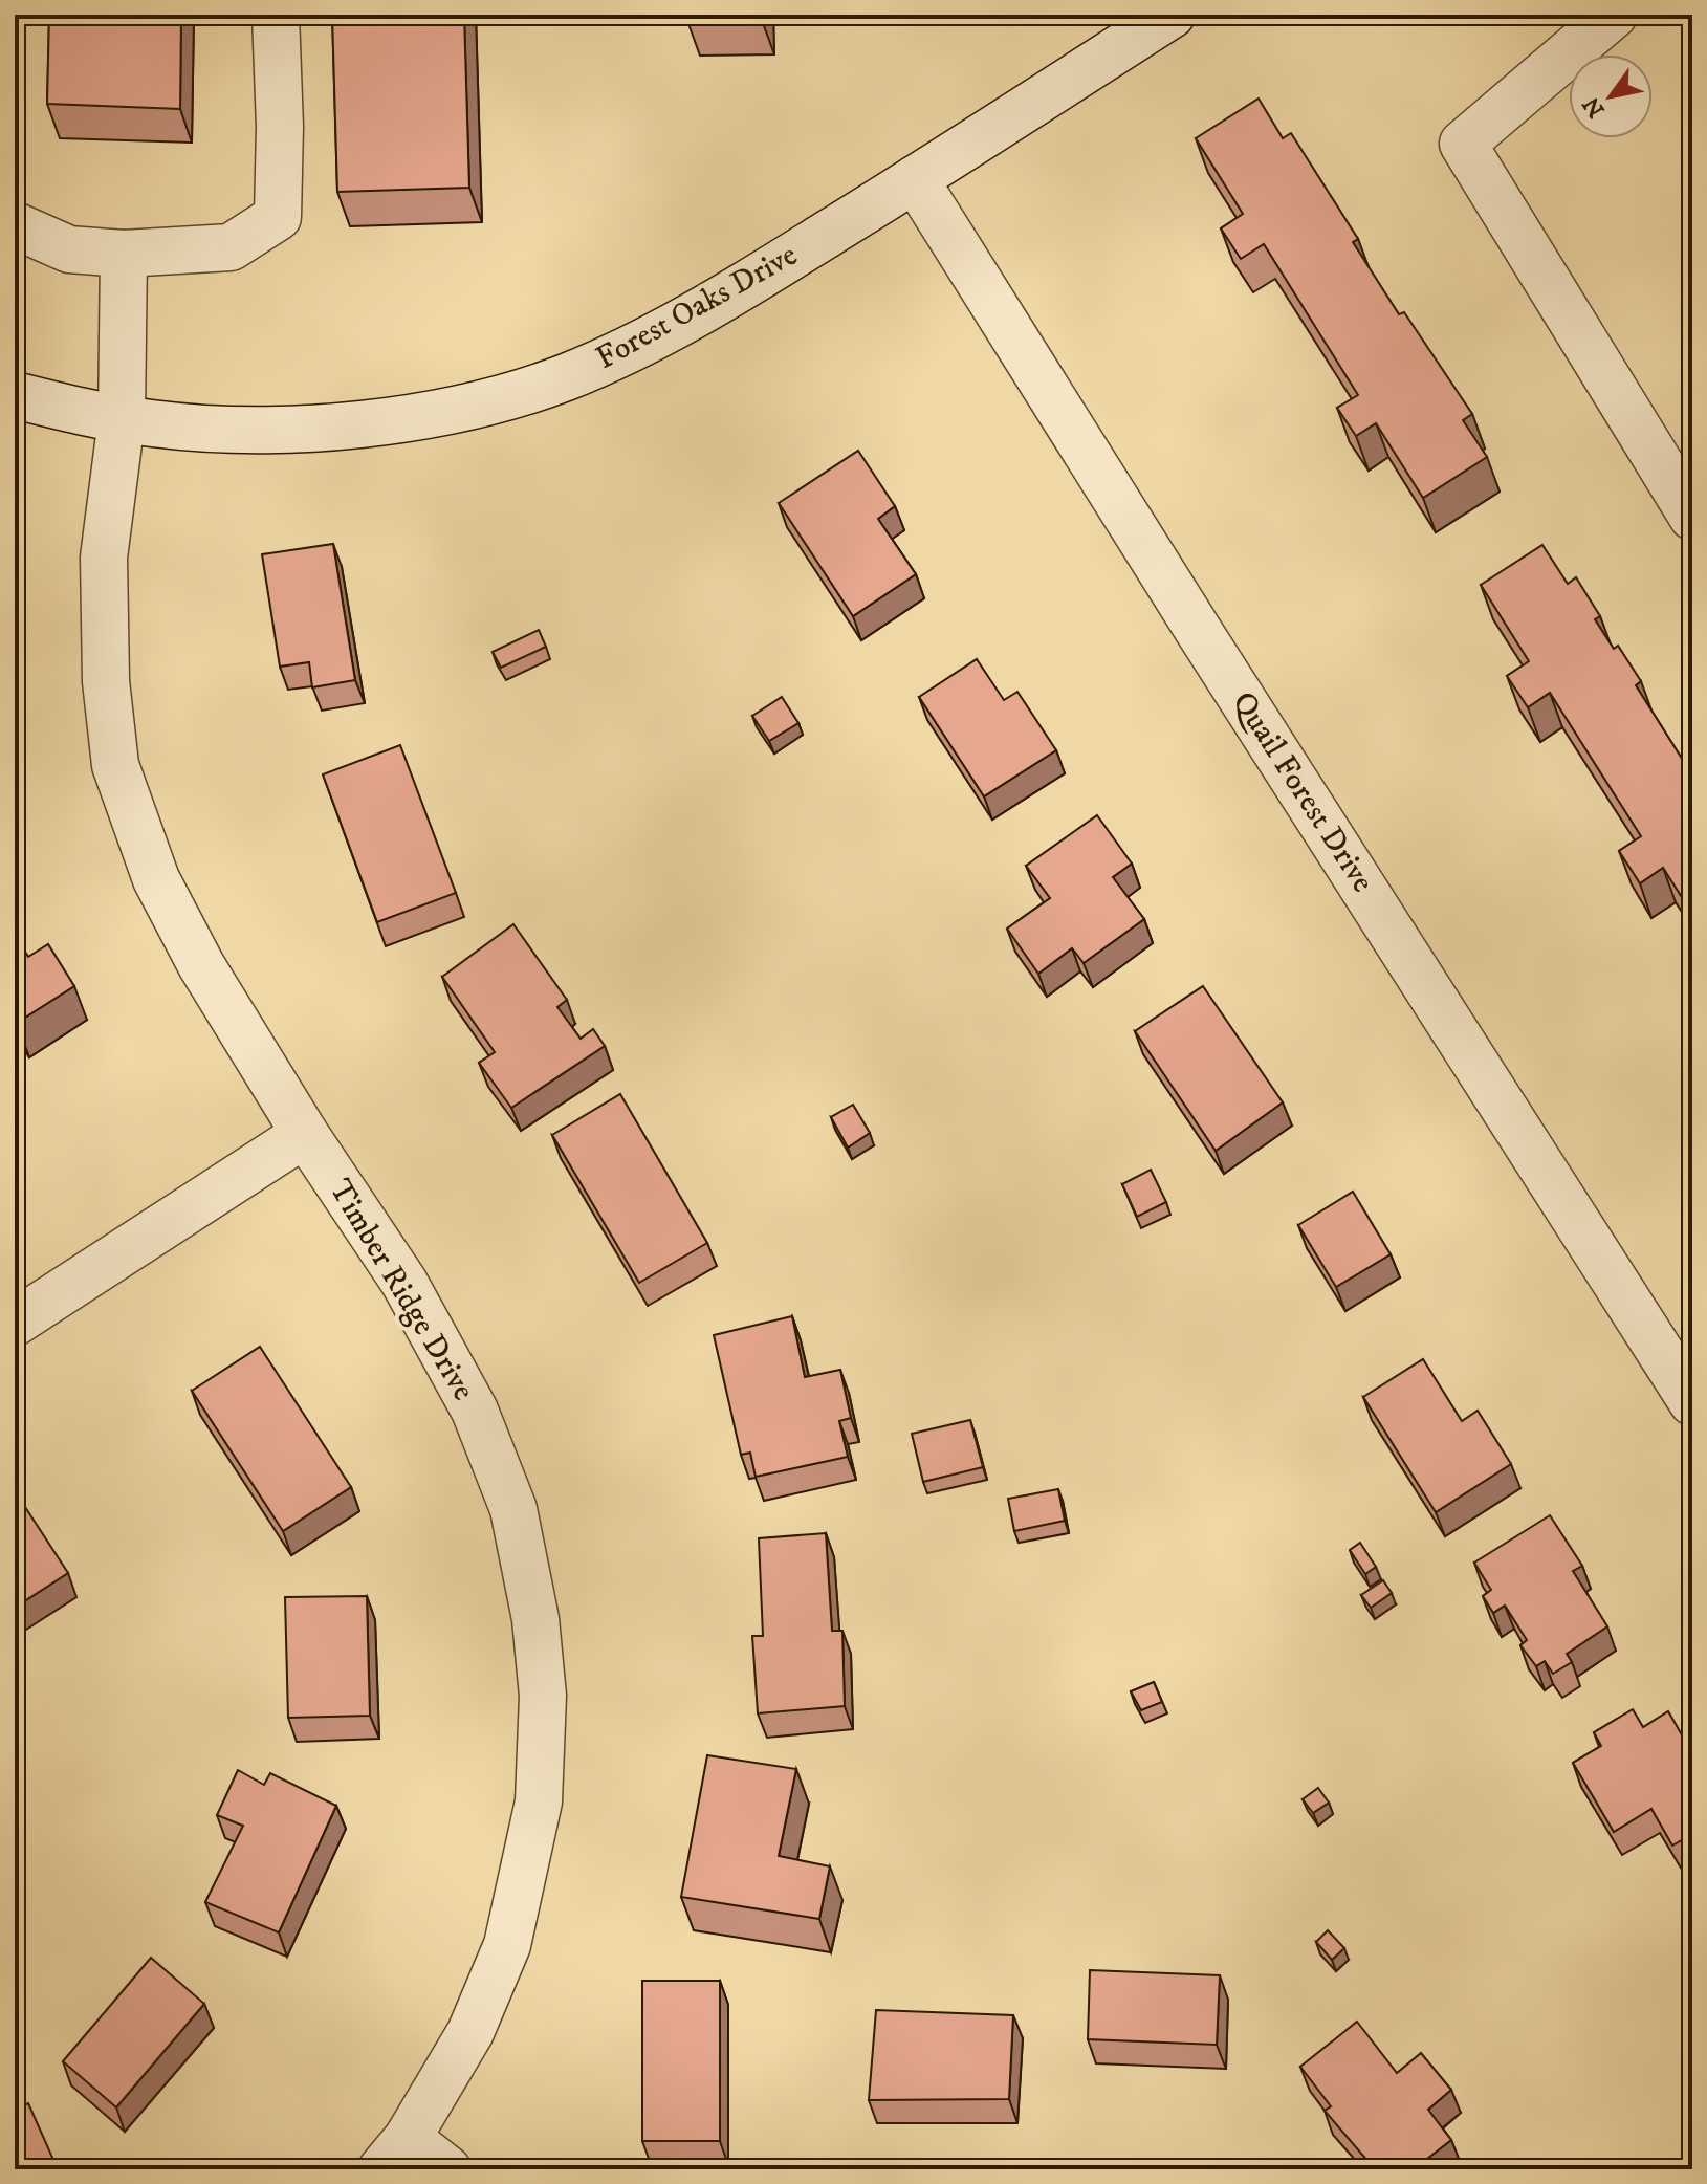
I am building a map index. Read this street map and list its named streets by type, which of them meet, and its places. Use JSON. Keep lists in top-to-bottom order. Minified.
{"streets":{"street":["Forest Oaks Drive","Quail Forest Drive","Timber Ridge Drive"]},"crossings":[["Forest Oaks Drive","Quail Forest Drive"],["Forest Oaks Drive","Timber Ridge Drive"]],"north":"bottom left"}
